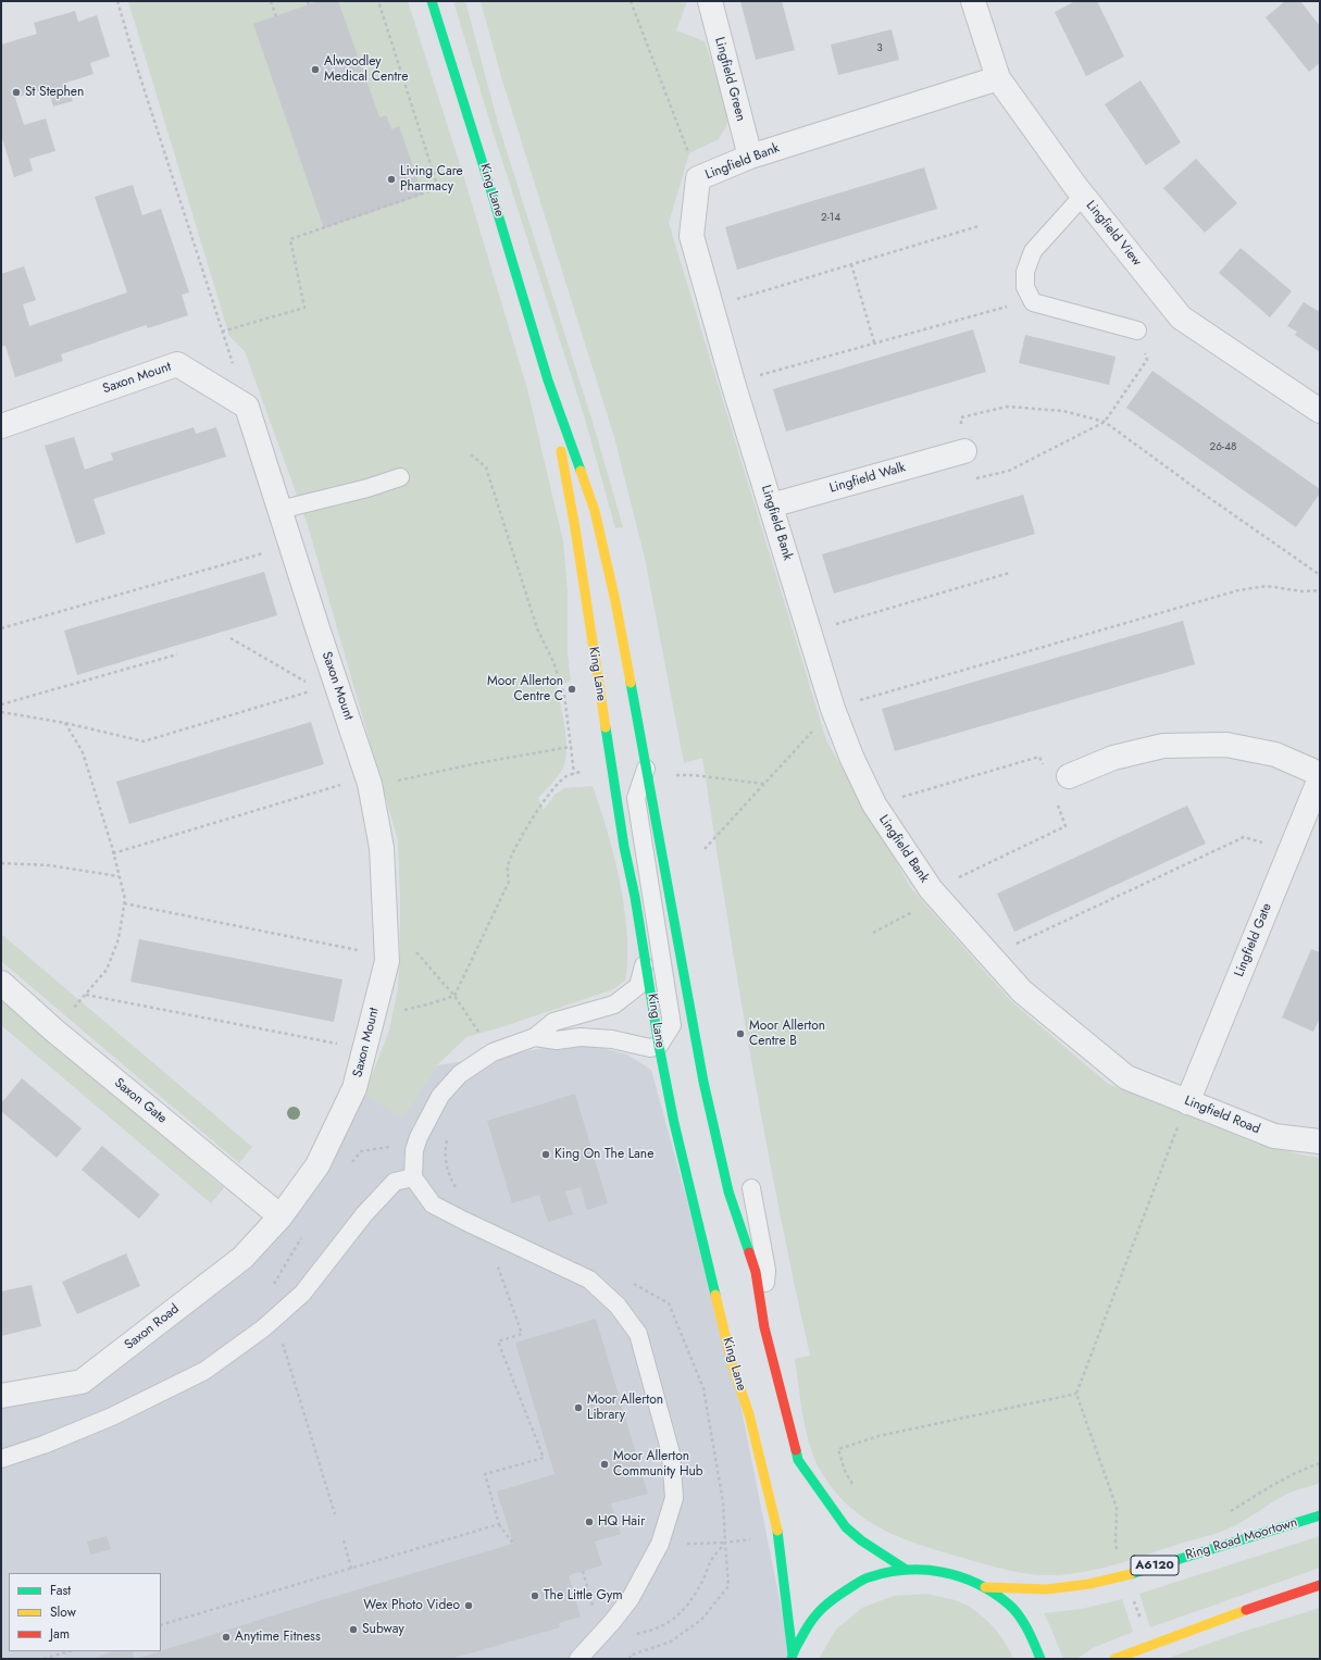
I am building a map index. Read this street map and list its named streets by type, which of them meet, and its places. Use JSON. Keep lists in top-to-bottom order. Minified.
{"streets":{"main road":["King Lane","Ring Road Moortown","A6120"],"street":["Lingfield Green","Lingfield Bank","Lingfield View","Saxon Mount","Lingfield Walk","Lingfield Gate","Saxon Gate","Lingfield Road","Saxon Road"]},"crossings":[["Lingfield Green","Lingfield Bank"],["Lingfield Bank","Lingfield View"],["Lingfield Bank","Lingfield Walk"],["Lingfield Bank","Lingfield Road"],["King Lane","A6120"],["Saxon Mount","Saxon Gate"],["Saxon Mount","Saxon Road"],["Lingfield Gate","Lingfield Road"],["Saxon Gate","Saxon Road"],["Ring Road Moortown","A6120"]],"places":["Alwoodley Medical Centre","St Stephen","Living Care Pharmacy","Moor Allerton Centre C","Moor Allerton Centre B","King On The Lane","Moor Allerton Library","Moor Allerton Community Hub","HQ Hair","The Little Gym","Wex Photo Video","Subway","Anytime Fitness"],"house_numbers":["3","2-14","26-48"],"legend":["Fast","Slow","Jam"]}
